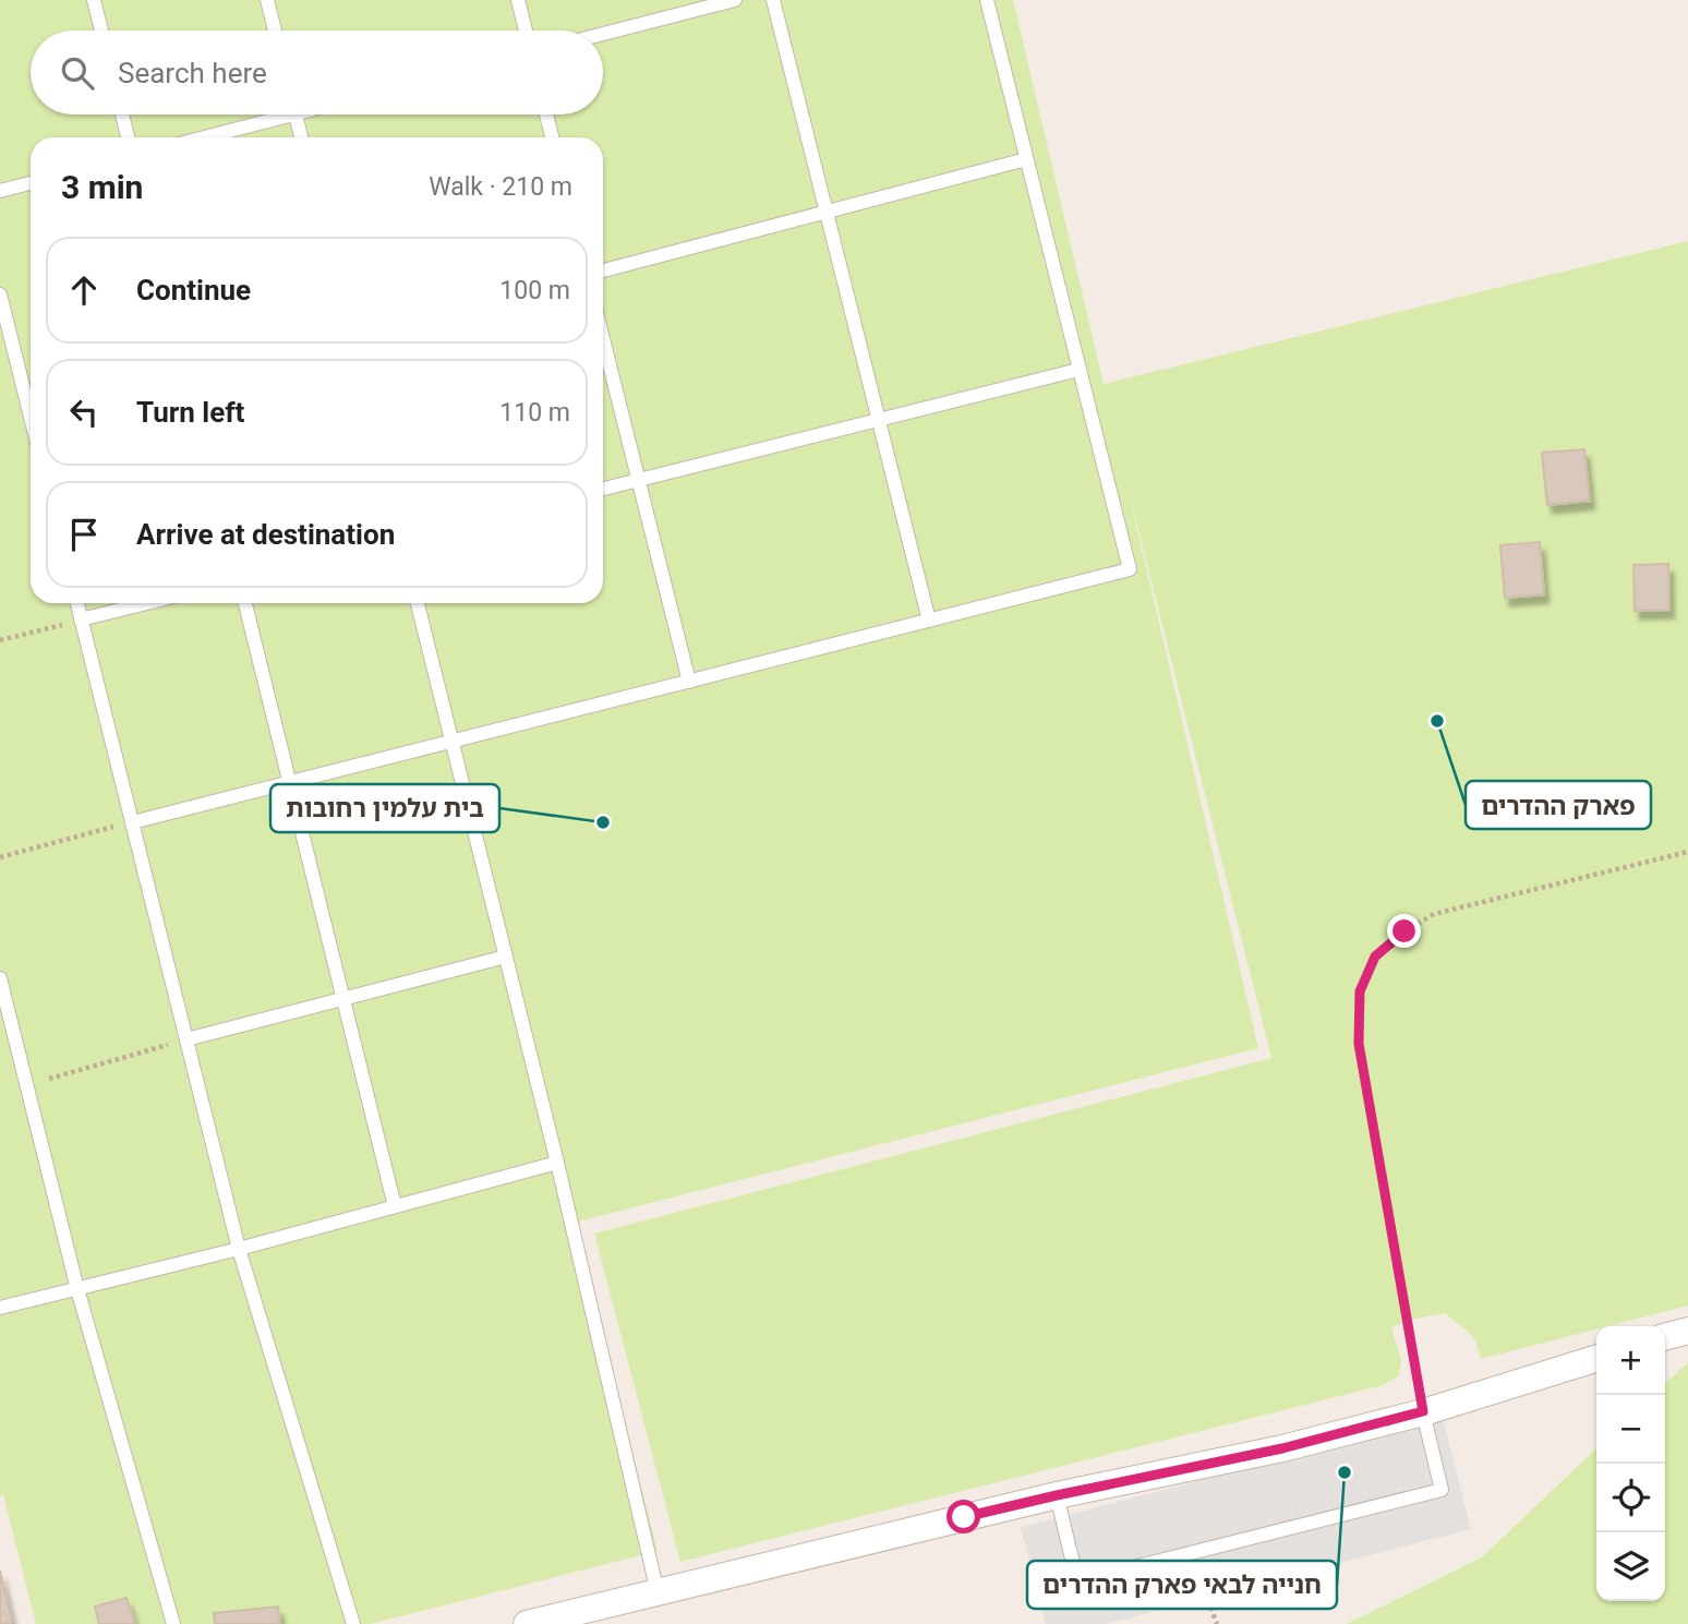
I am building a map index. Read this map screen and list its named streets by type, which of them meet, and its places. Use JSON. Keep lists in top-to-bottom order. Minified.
{"places":["פארק ההדרים","בית עלמין רחובות","חנייה לבאי פארק ההדרים"],"page":{"search":"Search here","heading":["3 min","Walk · 210 m"],"list":[["Continue","100 m"],["Turn left","110 m"],"Arrive at destination"],"map_buttons":["+","−"]}}
